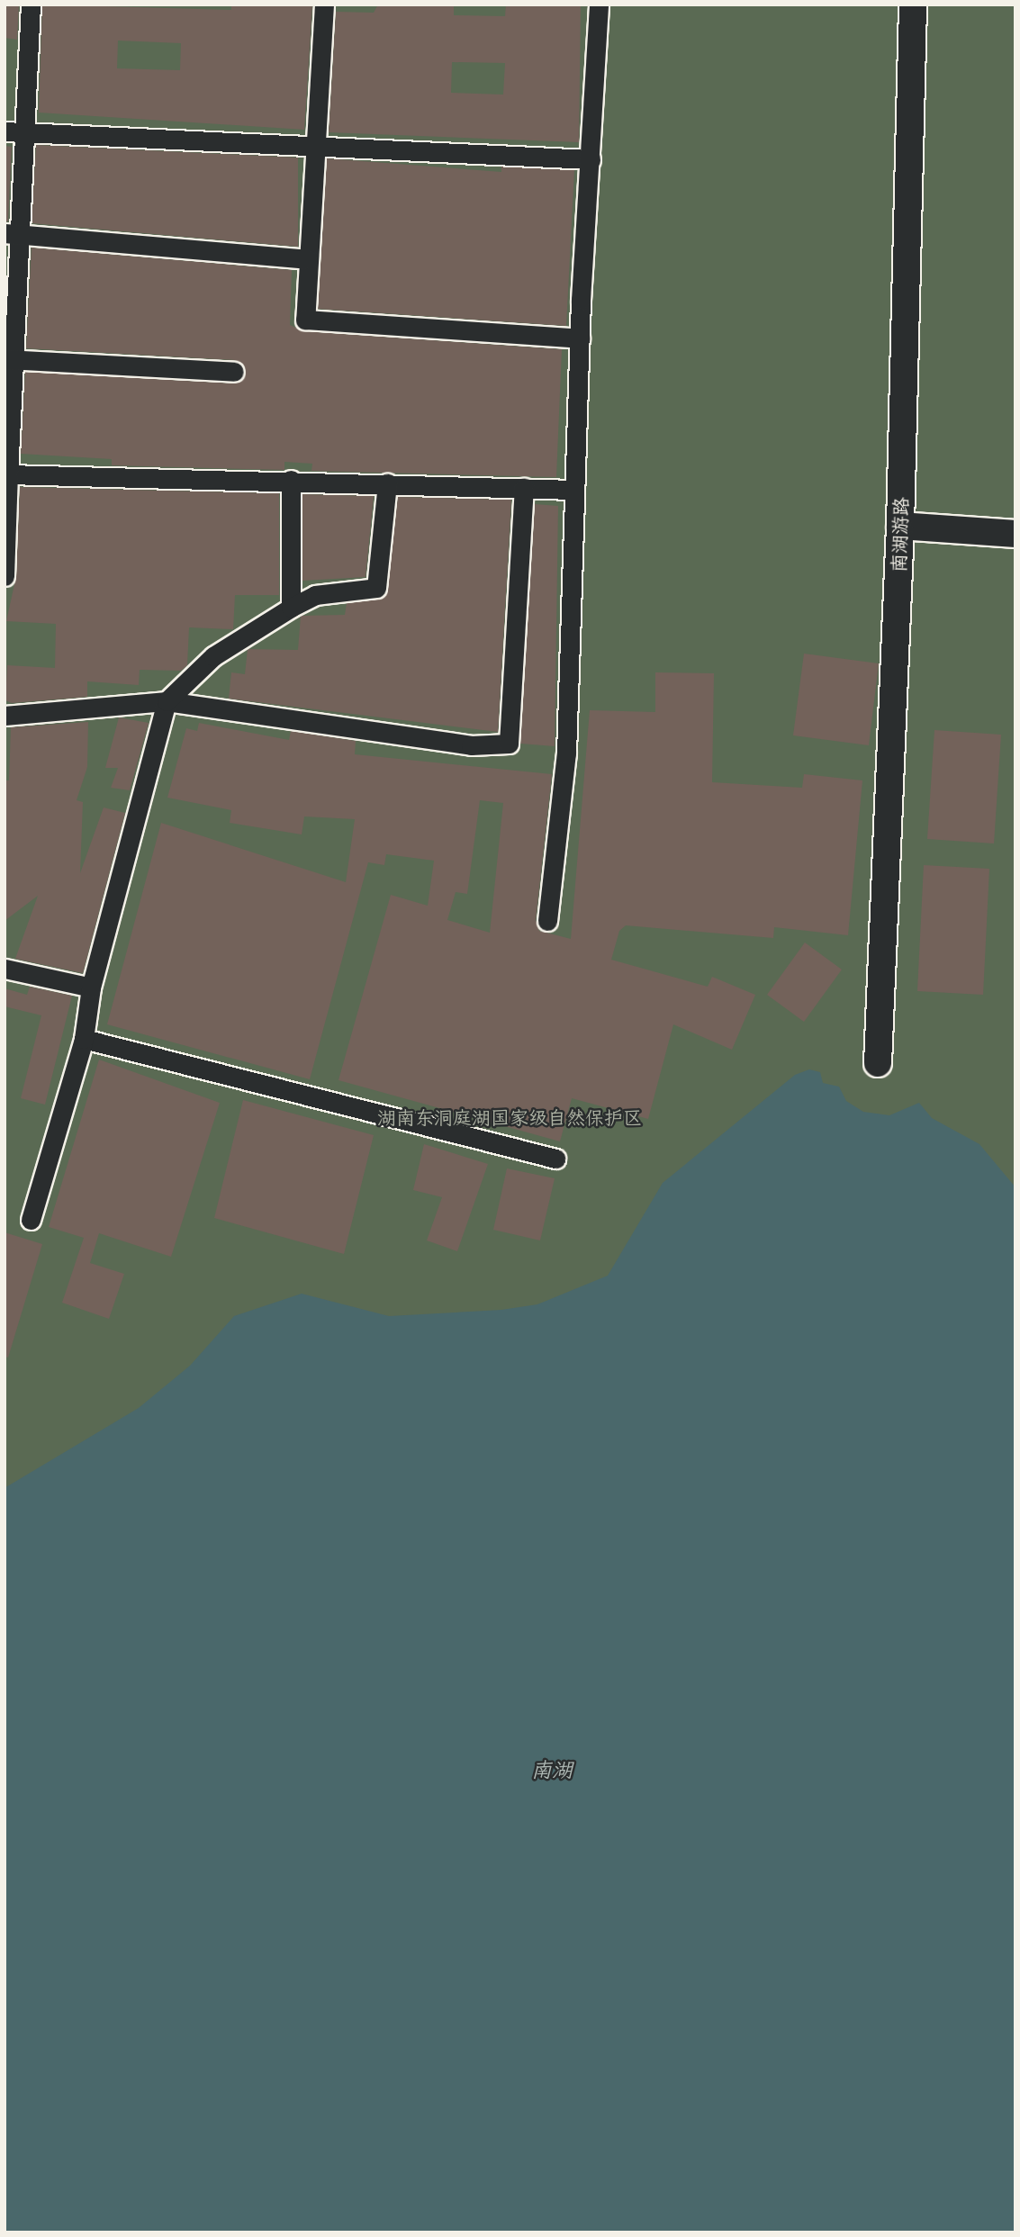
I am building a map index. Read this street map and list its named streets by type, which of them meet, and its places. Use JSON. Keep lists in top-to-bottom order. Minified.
{"streets":{"street":["南湖游路"]},"water":["南湖"],"parks":["湖南东洞庭湖国家级自然保护区"]}
